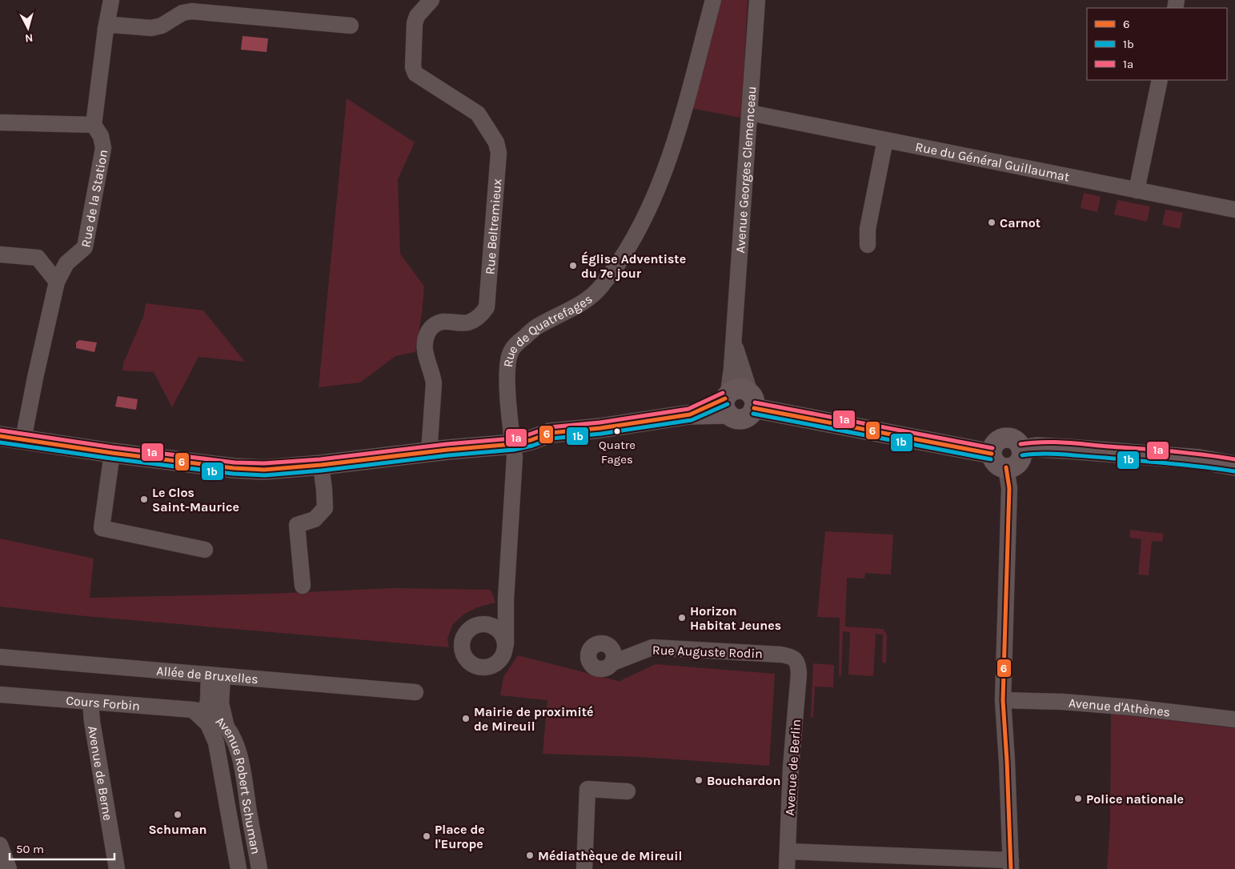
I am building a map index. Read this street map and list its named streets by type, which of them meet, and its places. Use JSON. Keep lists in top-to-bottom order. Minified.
{"streets":{"street":["Rue du Général Guillaumat","Avenue Georges Clemenceau","Rue de la Station","Rue Beltremieux","Rue de Quatrefages","Rue Auguste Rodin","Allée de Bruxelles","Cours Forbin","Avenue d'Athènes","Avenue de Berlin","Avenue de Berne","Avenue Robert Schuman"]},"crossings":[["Rue du Général Guillaumat","Avenue Georges Clemenceau"],["Rue Auguste Rodin","Avenue de Berlin"],["Cours Forbin","Avenue de Berne"],["Cours Forbin","Avenue Robert Schuman"]],"places":["Carnot","Église Adventiste du 7e jour","Quatre Fages","Le Clos Saint-Maurice","Horizon Habitat Jeunes","Mairie de proximité de Mireuil","Bouchardon","Police nationale","Schuman","Place de l'Europe","Médiathèque de Mireuil"],"lines":["transit line 1a","transit line 6","transit line 1b"],"legend":["6","1b","1a"],"scale_bar":"50 m","north":"bottom"}
